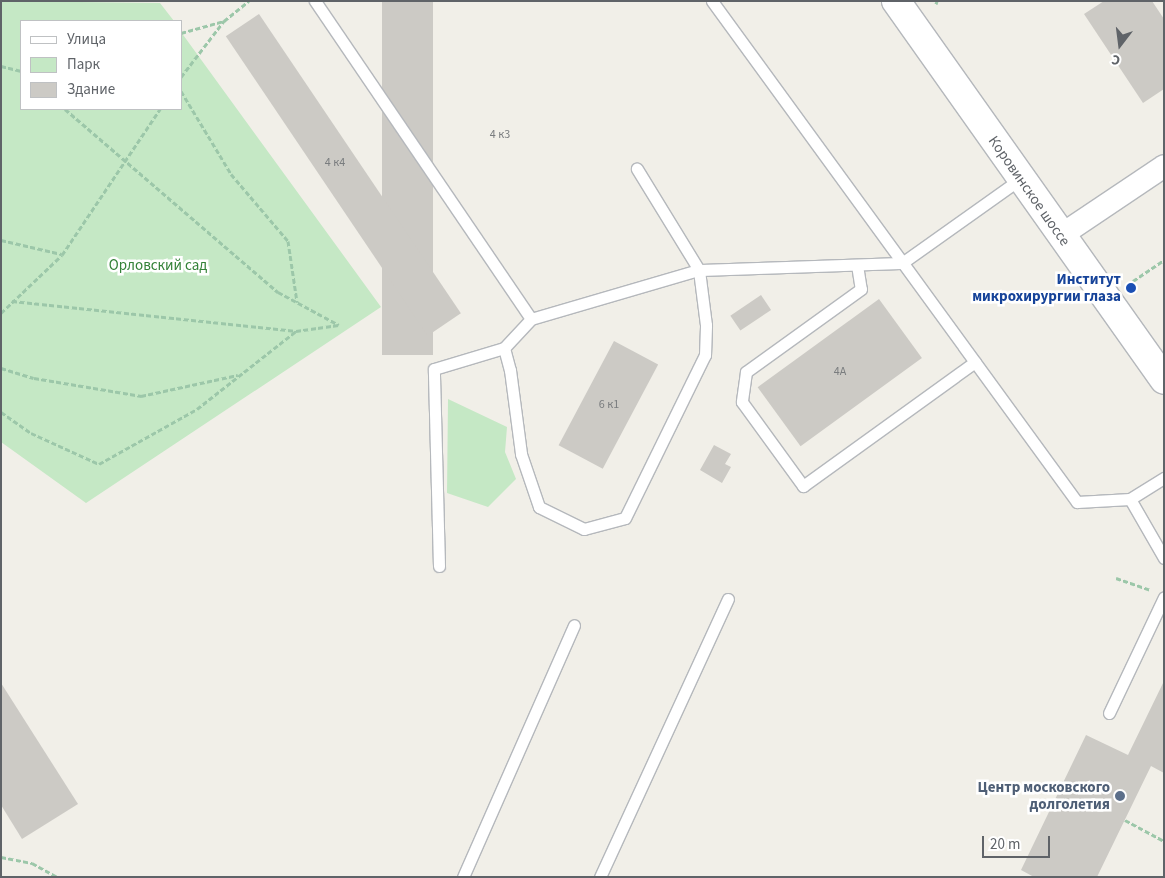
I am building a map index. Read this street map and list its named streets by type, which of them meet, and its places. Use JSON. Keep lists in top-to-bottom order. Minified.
{"streets":{"main road":["Коровинское шоссе"]},"parks":["Орловский сад"],"places":["Институт микрохирургии глаза","Центр московского долголетия"],"house_numbers":["4 к3","4 к4","4А","6 к1"],"legend":["Улица","Парк","Здание"],"scale_bar":"20 m","north":"bottom"}
